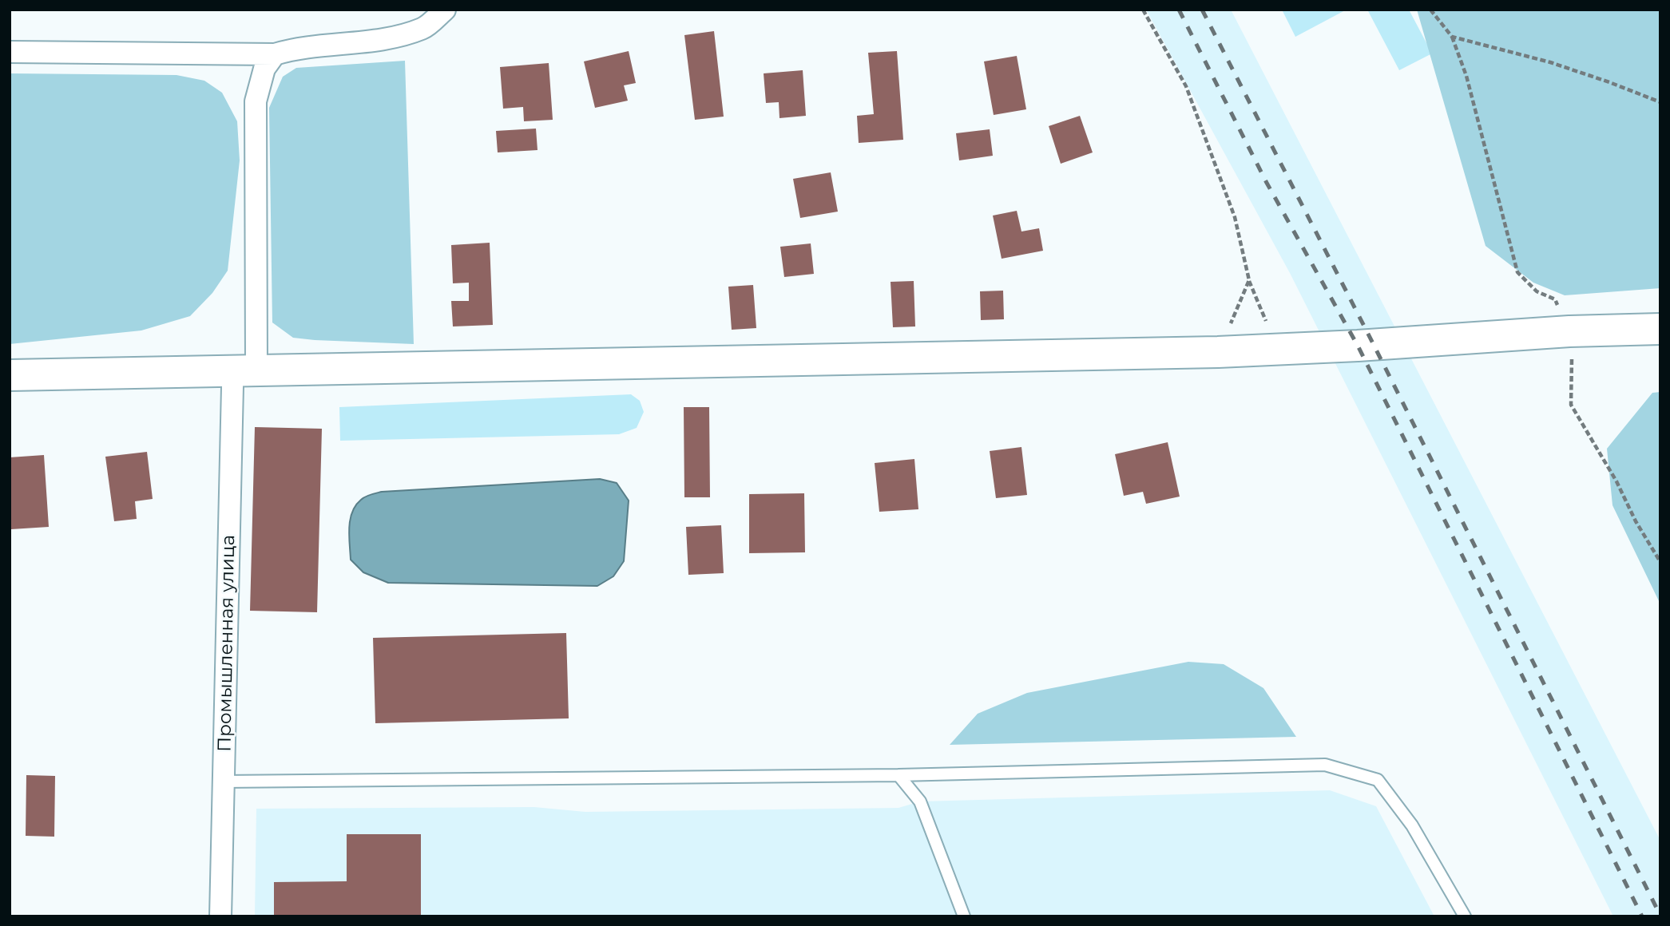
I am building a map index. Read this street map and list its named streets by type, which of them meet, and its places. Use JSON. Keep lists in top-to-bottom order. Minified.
{"streets":{"street":["Промышленная улица"]}}
